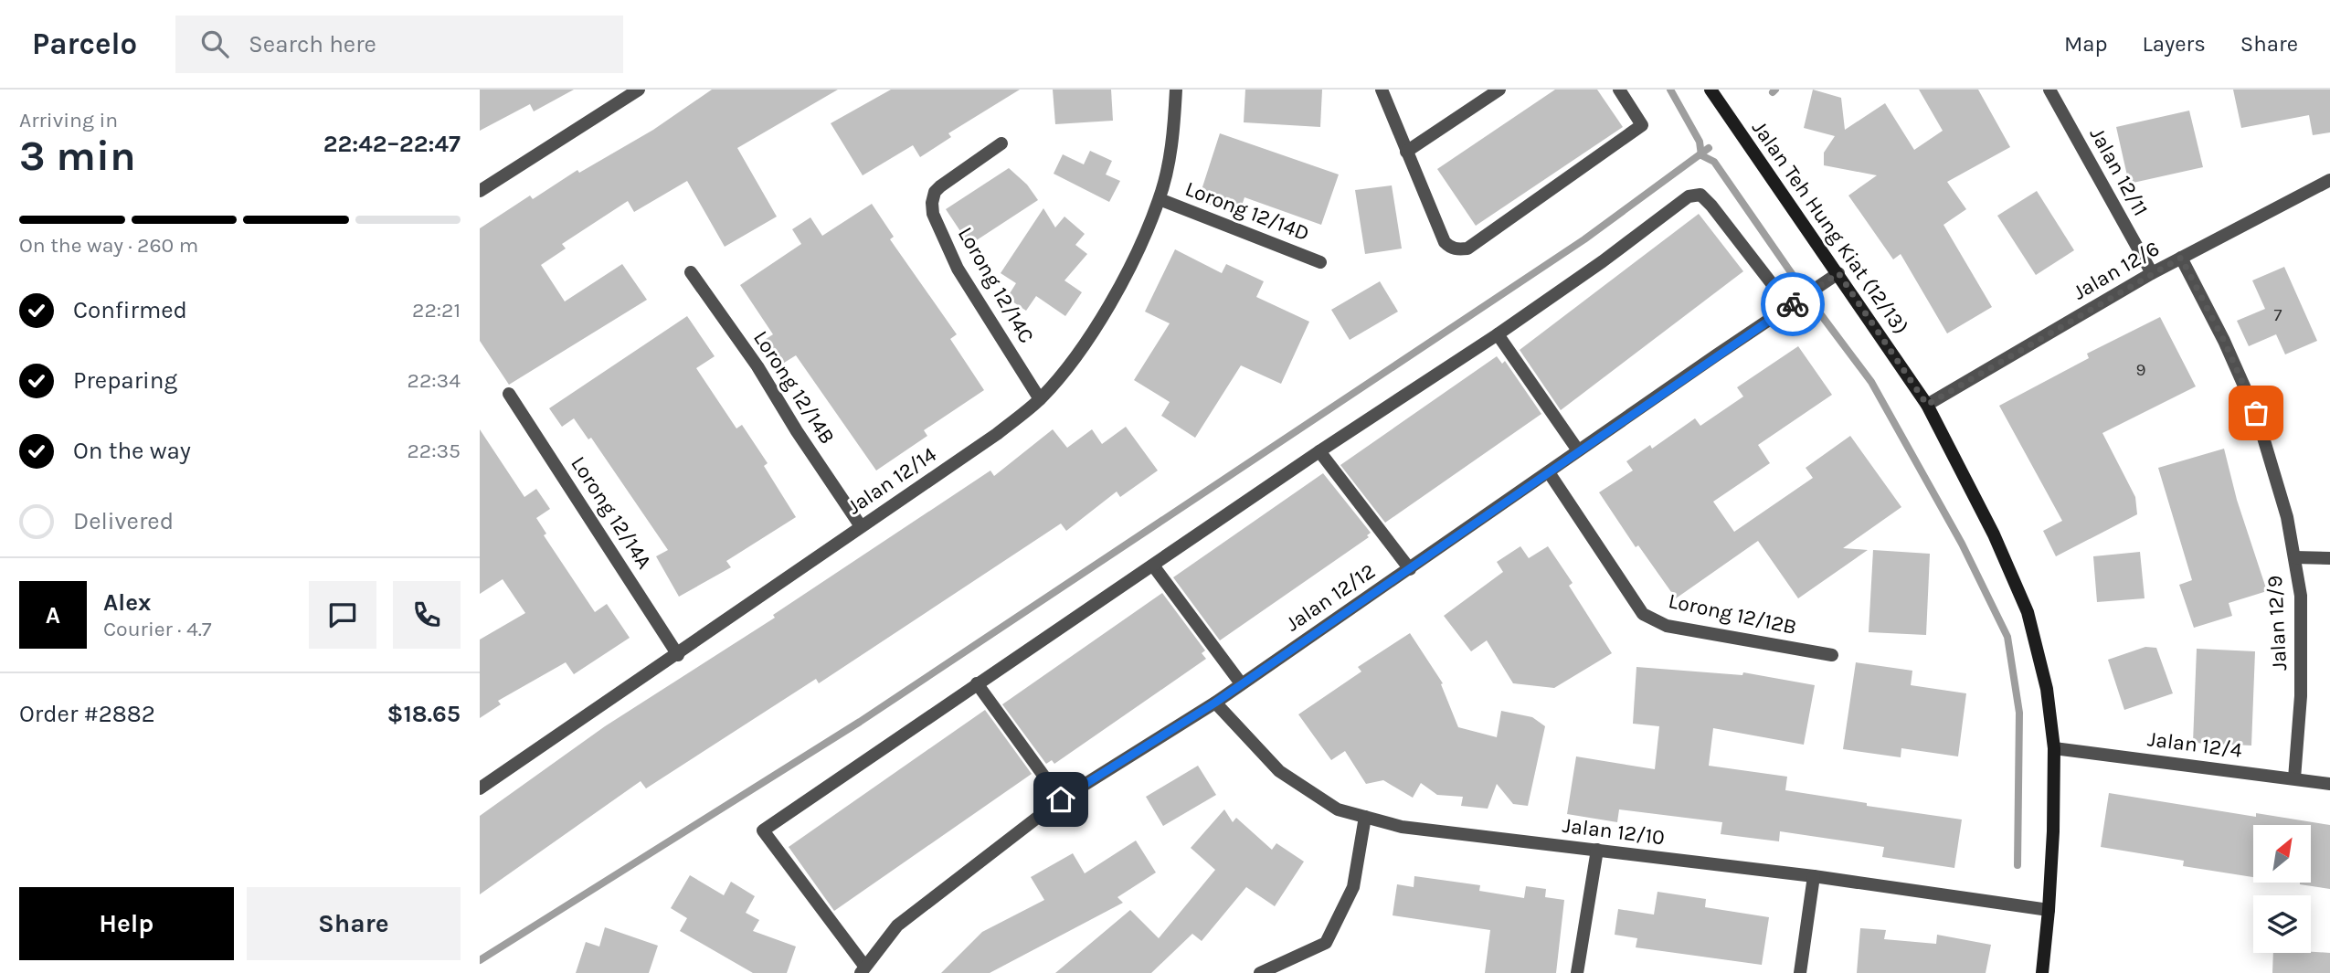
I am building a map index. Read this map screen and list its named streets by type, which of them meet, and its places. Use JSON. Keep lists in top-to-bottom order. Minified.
{"streets":{"street":["Jalan 12/11","Lorong 12/14D","Jalan Teh Hung Kiat (12/13)","Jalan 12/6","Lorong 12/14C","Lorong 12/14B","Jalan 12/14","Lorong 12/14A","Jalan 12/12","Lorong 12/12B","Jalan 12/9","Jalan 12/4","Jalan 12/10"]},"crossings":[["Jalan 12/11","Jalan 12/6"],["Lorong 12/14D","Jalan 12/14"],["Jalan Teh Hung Kiat (12/13)","Jalan 12/6"],["Jalan Teh Hung Kiat (12/13)","Jalan 12/12"],["Jalan Teh Hung Kiat (12/13)","Jalan 12/4"],["Jalan Teh Hung Kiat (12/13)","Jalan 12/10"],["Jalan 12/6","Jalan 12/9"],["Lorong 12/14C","Jalan 12/14"],["Lorong 12/14B","Jalan 12/14"],["Jalan 12/14","Lorong 12/14A"],["Jalan 12/12","Lorong 12/12B"],["Jalan 12/12","Jalan 12/10"],["Jalan 12/9","Jalan 12/4"]],"house_numbers":["7","9"],"north":"top right","page":{"header":"Parcelo","search":"Search here","nav":["Map","Layers","Share"],"heading":["3 min","Arriving in","22:42–22:47"],"panel":["Alex","Courier · 4.7","Order #2882","$18.65"],"bar":"On the way · 260 m","list":[["Confirmed","22:21"],["Preparing","22:34"],["On the way","22:35"],"Delivered"],"round":"A","buttons":["Help","Share"]}}
